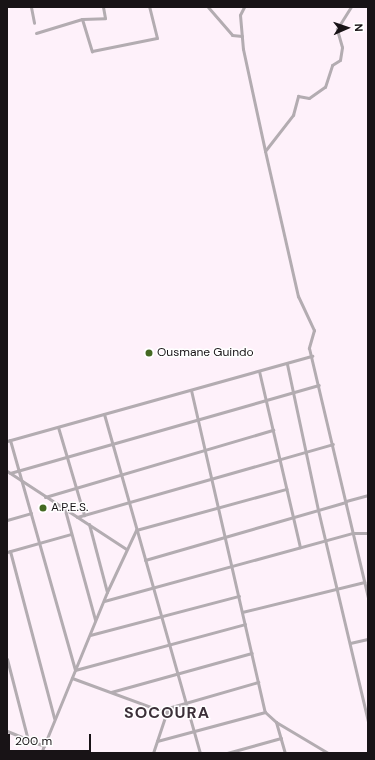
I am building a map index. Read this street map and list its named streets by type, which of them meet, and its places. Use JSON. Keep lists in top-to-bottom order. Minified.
{"districts":["SOCOURA"],"places":["Ousmane Guindo","A.P.E.S."],"scale_bar":"200 m","north":"right"}
